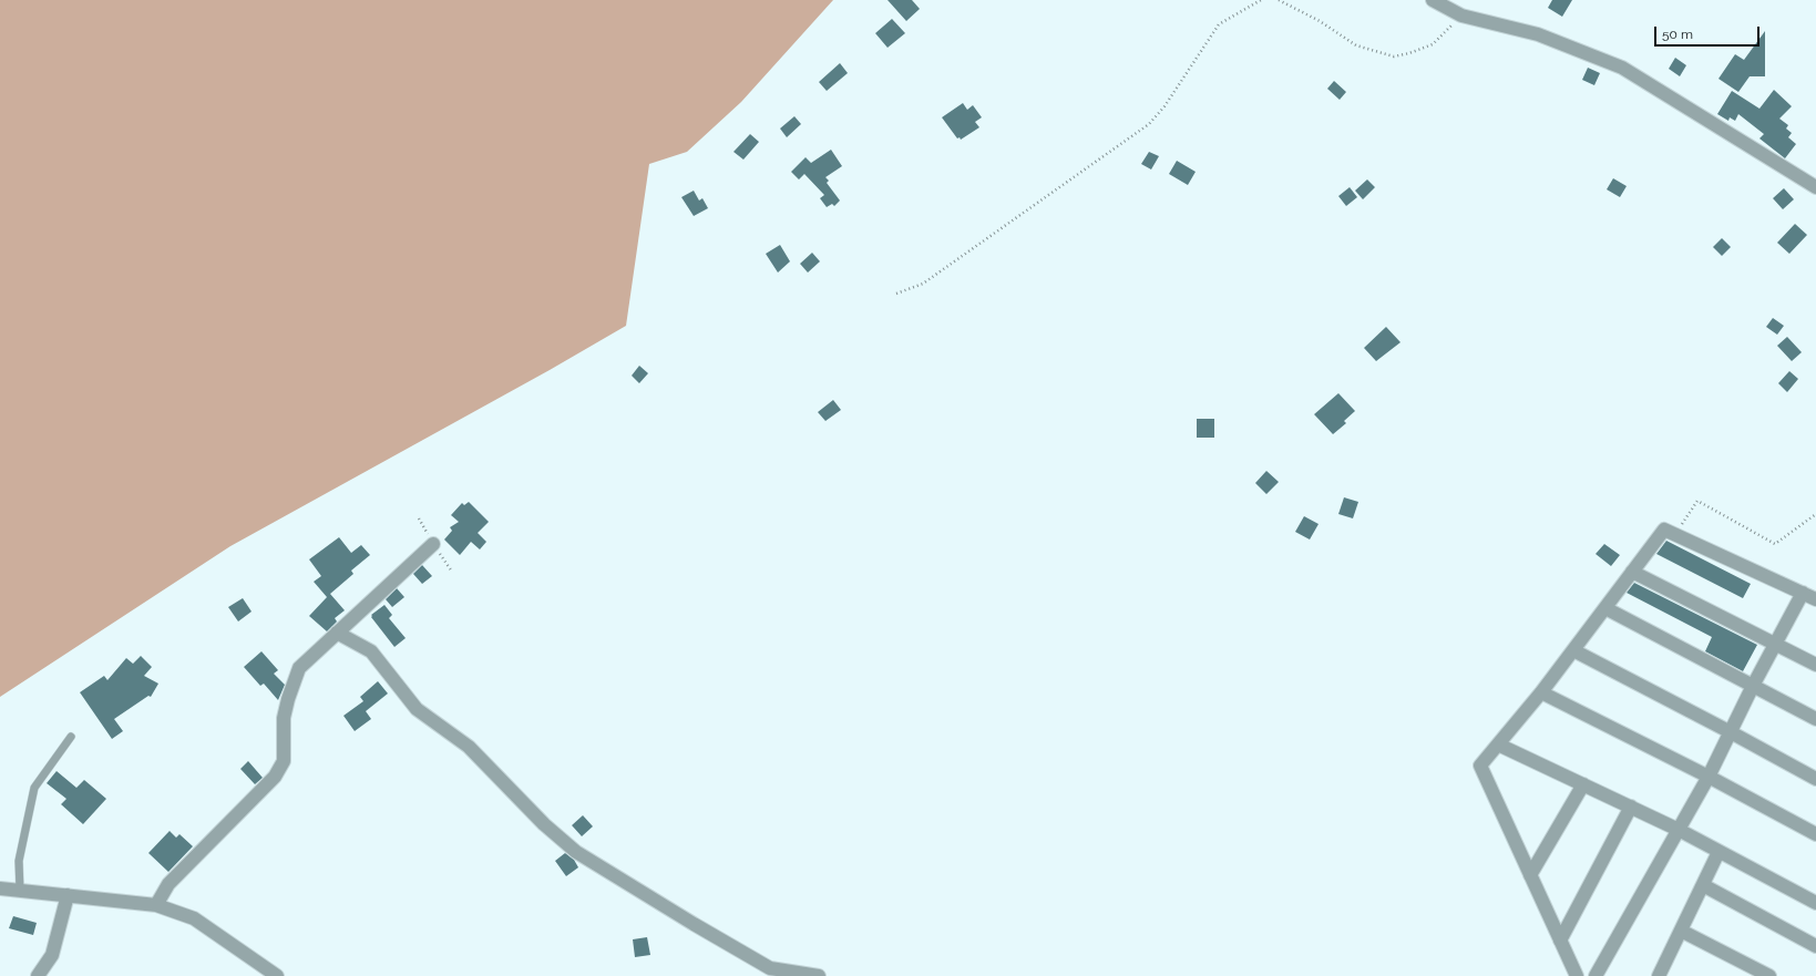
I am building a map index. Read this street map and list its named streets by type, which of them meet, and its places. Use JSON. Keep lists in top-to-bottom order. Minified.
{"scale_bar":"50 m"}
